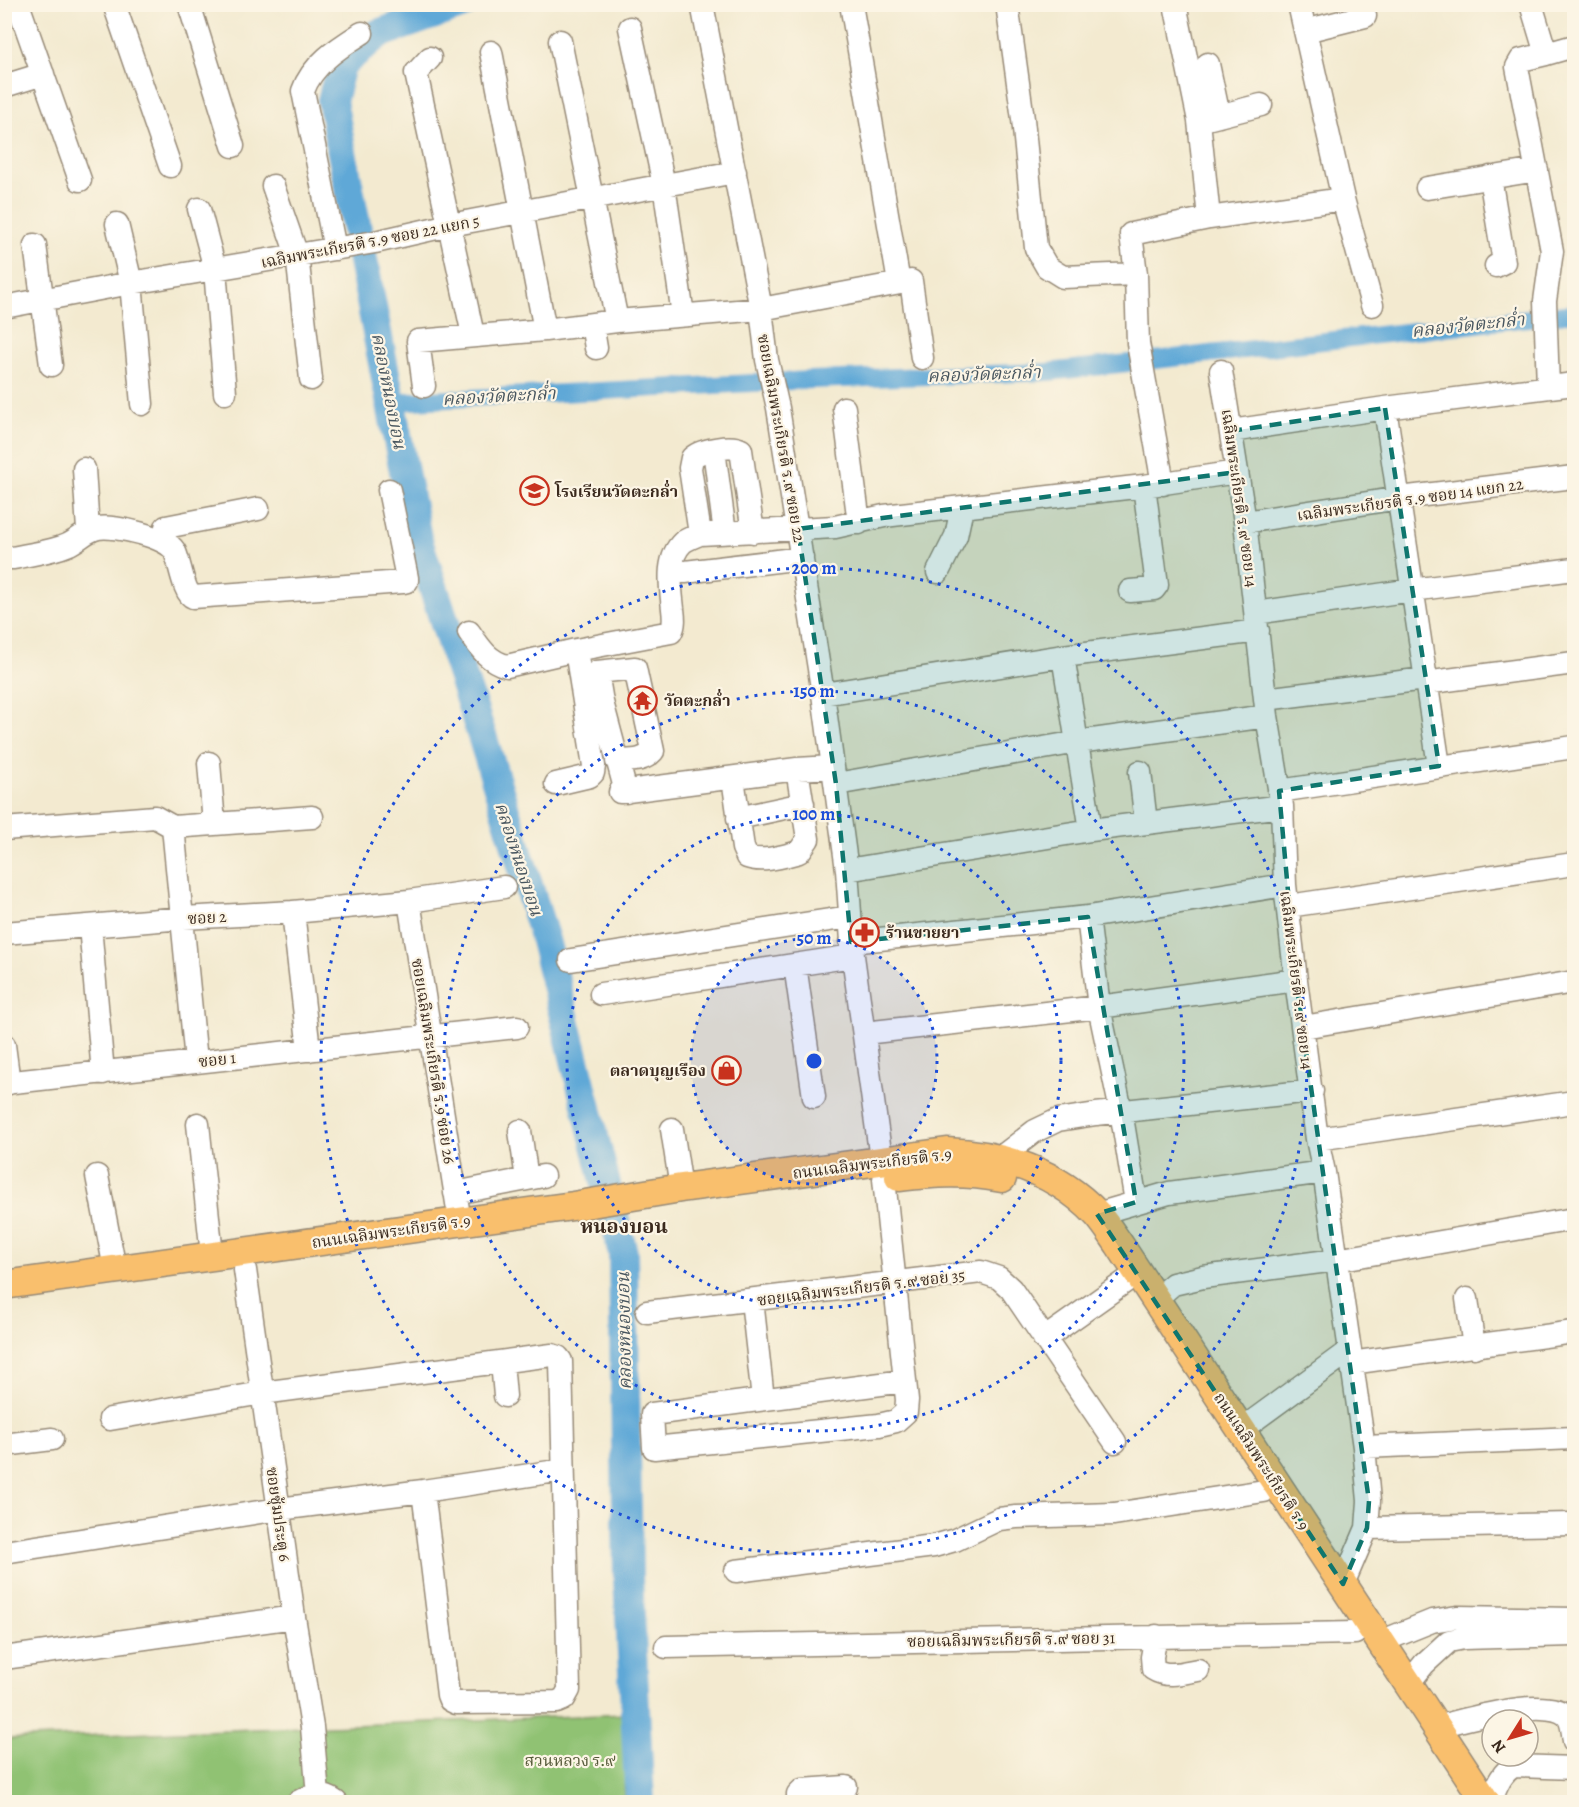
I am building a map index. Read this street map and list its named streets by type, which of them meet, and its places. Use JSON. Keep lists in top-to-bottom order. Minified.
{"streets":{"main road":["ถนนเฉลิมพระเกียรติ ร.9"],"street":["เฉลิมพระเกียรติ ร.9 ซอย 22 แยก 5","ซอยเฉลิมพระเกียรติ ร.๙ ซอย 22","เฉลิมพระเกียรติ ร.๙ ซอย 14","เฉลิมพระเกียรติ ร.9 ซอย 14 แยก 22","ซอย 2","ซอย 1","ซอยเฉลิมพระเกียรติ ร.9 ซอย 26","ซอยเฉลิมพระเกียรติ ร.๙ ซอย 35","ซอยซุ้มประตู 6","ซอยเฉลิมพระเกียรติ ร.๙ ซอย 31"]},"crossings":[["เฉลิมพระเกียรติ ร.9 ซอย 22 แยก 5","ซอยเฉลิมพระเกียรติ ร.๙ ซอย 22"],["ซอยเฉลิมพระเกียรติ ร.๙ ซอย 22","ถนนเฉลิมพระเกียรติ ร.9"],["ซอยเฉลิมพระเกียรติ ร.๙ ซอย 22","ซอยเฉลิมพระเกียรติ ร.๙ ซอย 35"],["เฉลิมพระเกียรติ ร.๙ ซอย 14","เฉลิมพระเกียรติ ร.9 ซอย 14 แยก 22"],["เฉลิมพระเกียรติ ร.๙ ซอย 14","ถนนเฉลิมพระเกียรติ ร.9"],["ซอย 2","ซอยเฉลิมพระเกียรติ ร.9 ซอย 26"],["ซอย 1","ซอยเฉลิมพระเกียรติ ร.9 ซอย 26"],["ซอยเฉลิมพระเกียรติ ร.9 ซอย 26","ถนนเฉลิมพระเกียรติ ร.9"],["ถนนเฉลิมพระเกียรติ ร.9","ซอยซุ้มประตู 6"],["ถนนเฉลิมพระเกียรติ ร.9","ซอยเฉลิมพระเกียรติ ร.๙ ซอย 31"]],"districts":["หนองบอน"],"water":["คลองวัดตะกล่ำ","คลองหนองบอน"],"parks":["สวนหลวง ร.๙"],"places":{"school or university":["โรงเรียนวัดตะกล่ำ"],"temple":["วัดตะกล่ำ"],"pharmacy":["ร้านขายยา"],"shop":["ตลาดบุญเรือง"]},"north":"bottom left","rings":["200 m","150 m","100 m","50 m"]}
